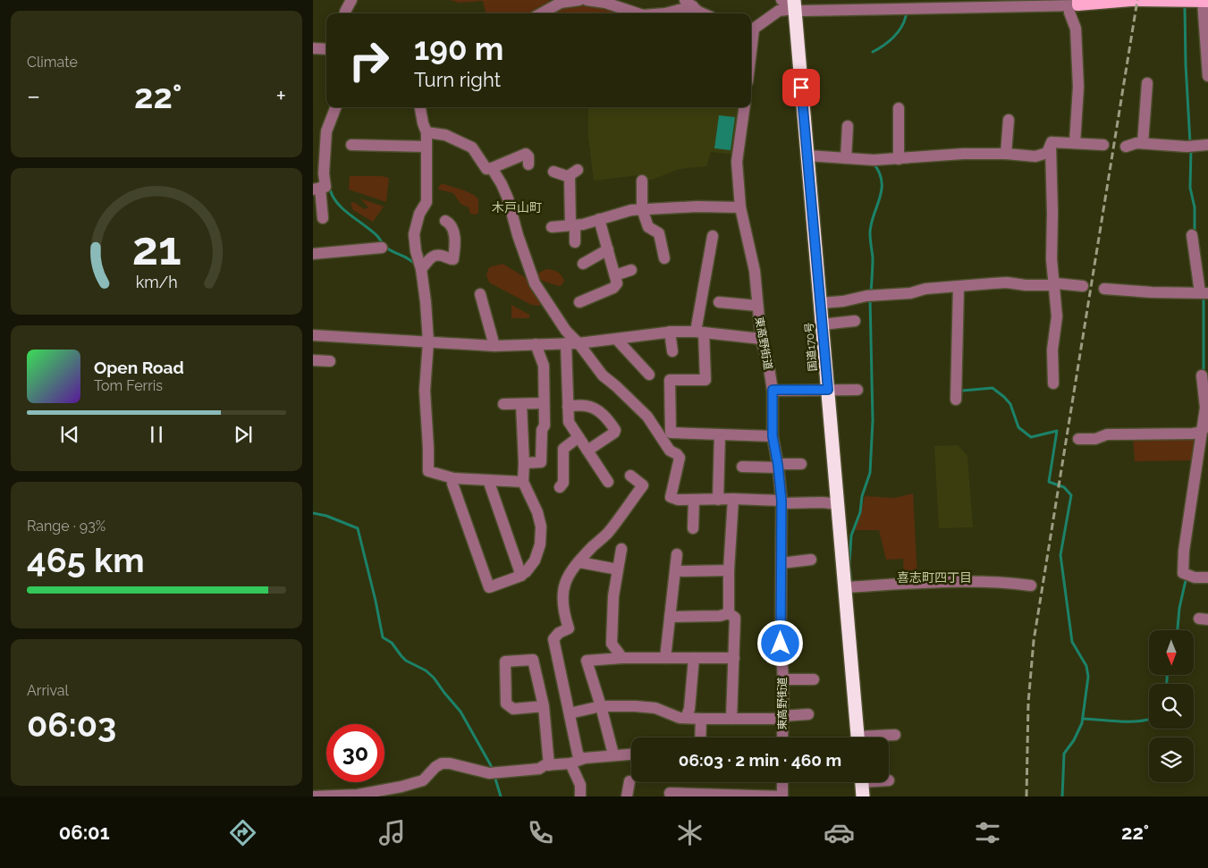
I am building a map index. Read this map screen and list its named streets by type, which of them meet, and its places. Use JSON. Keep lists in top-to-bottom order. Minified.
{"streets":{"highway":["国道170号"],"street":["東高野街道"]},"districts":["木戸山町","喜志町四丁目"],"north":"bottom","page":{"tile":["Climate",["Range · 93%","465 km"],["Arrival","06:03"]],"turn":["190 m","Turn right"],"heat":["−","22°","+"],"song":["Open Road","Tom Ferris"],"limit":"30","trip":"06:03 · 2 min · 460 m","tabs":["06:01","22°"],"gauge":["21","km/h"]}}
